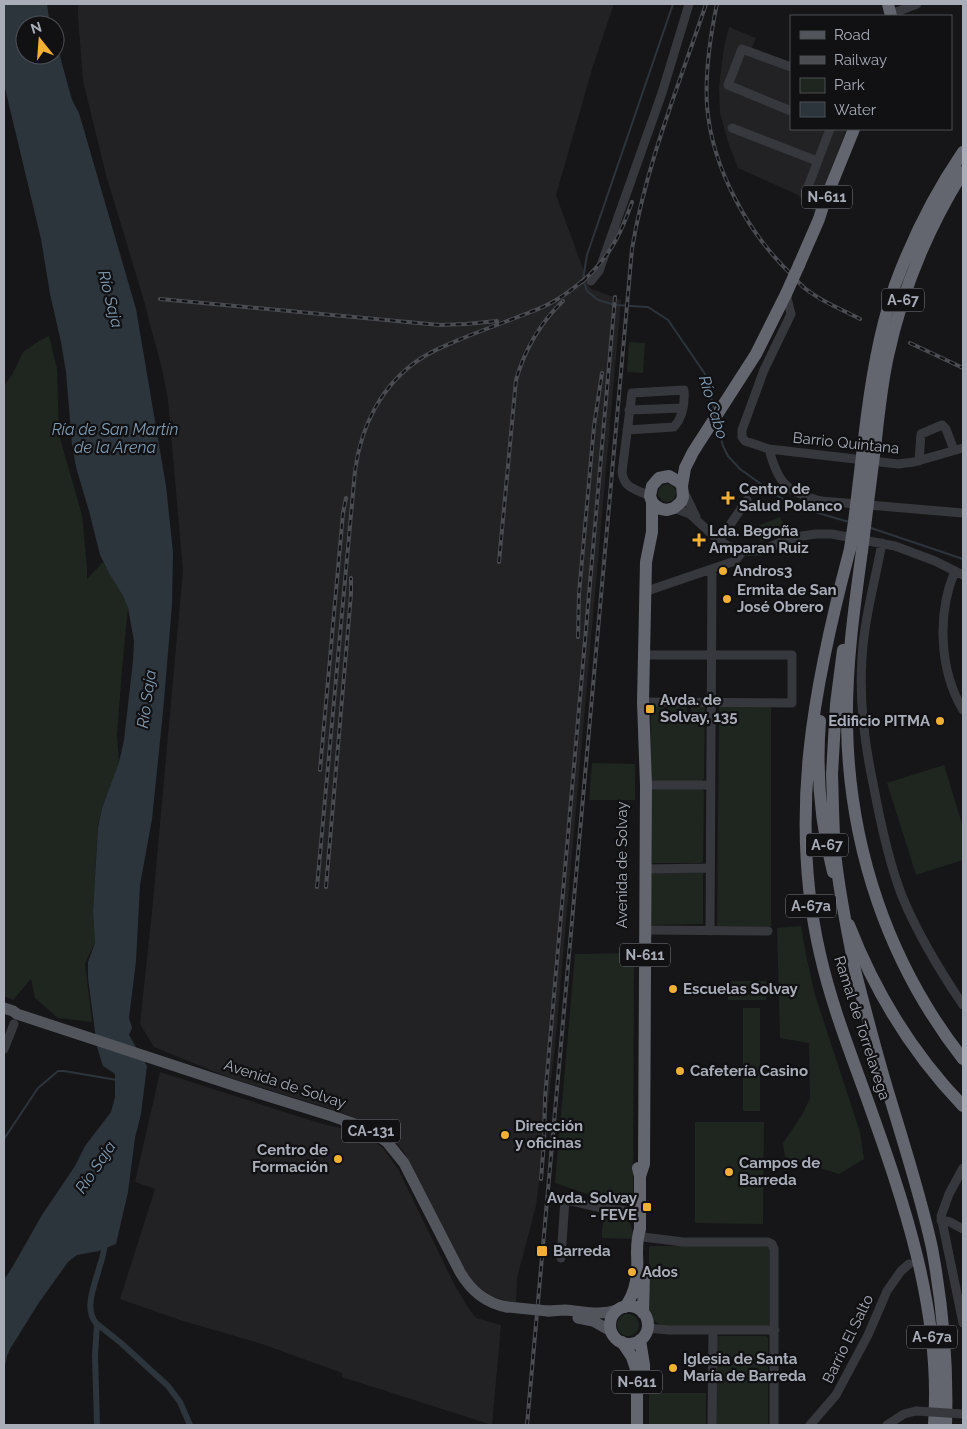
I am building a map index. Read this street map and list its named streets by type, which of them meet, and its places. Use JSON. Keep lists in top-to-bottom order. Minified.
{"streets":{"highway":["N-611","A-67","Avenida de Solvay","A-67a","Ramal de Torrelavega"],"main road":["CA-131"],"street":["Barrio Quintana","Barrio El Salto"]},"crossings":[["N-611","Barrio Quintana"],["N-611","Avenida de Solvay"],["N-611","CA-131"],["A-67","Ramal de Torrelavega"],["Avenida de Solvay","CA-131"]],"water":["Río Saja","Río Cabo","Ría de San Martín de la Arena"],"places":{"health":["Centro de Salud Polanco","Lda. Begoña Amparan Ruiz"],"other":["Andros3","Ermita de San José Obrero","Edificio PITMA","Escuelas Solvay","Cafetería Casino","Dirección y oficinas","Centro de Formación","Campos de Barreda","Ados","Iglesia de Santa María de Barreda"],"transit":["Avda. de Solvay, 135","Avda. Solvay - FEVE","Barreda"]},"legend":["Road","Railway","Park","Water"],"north":"top"}
